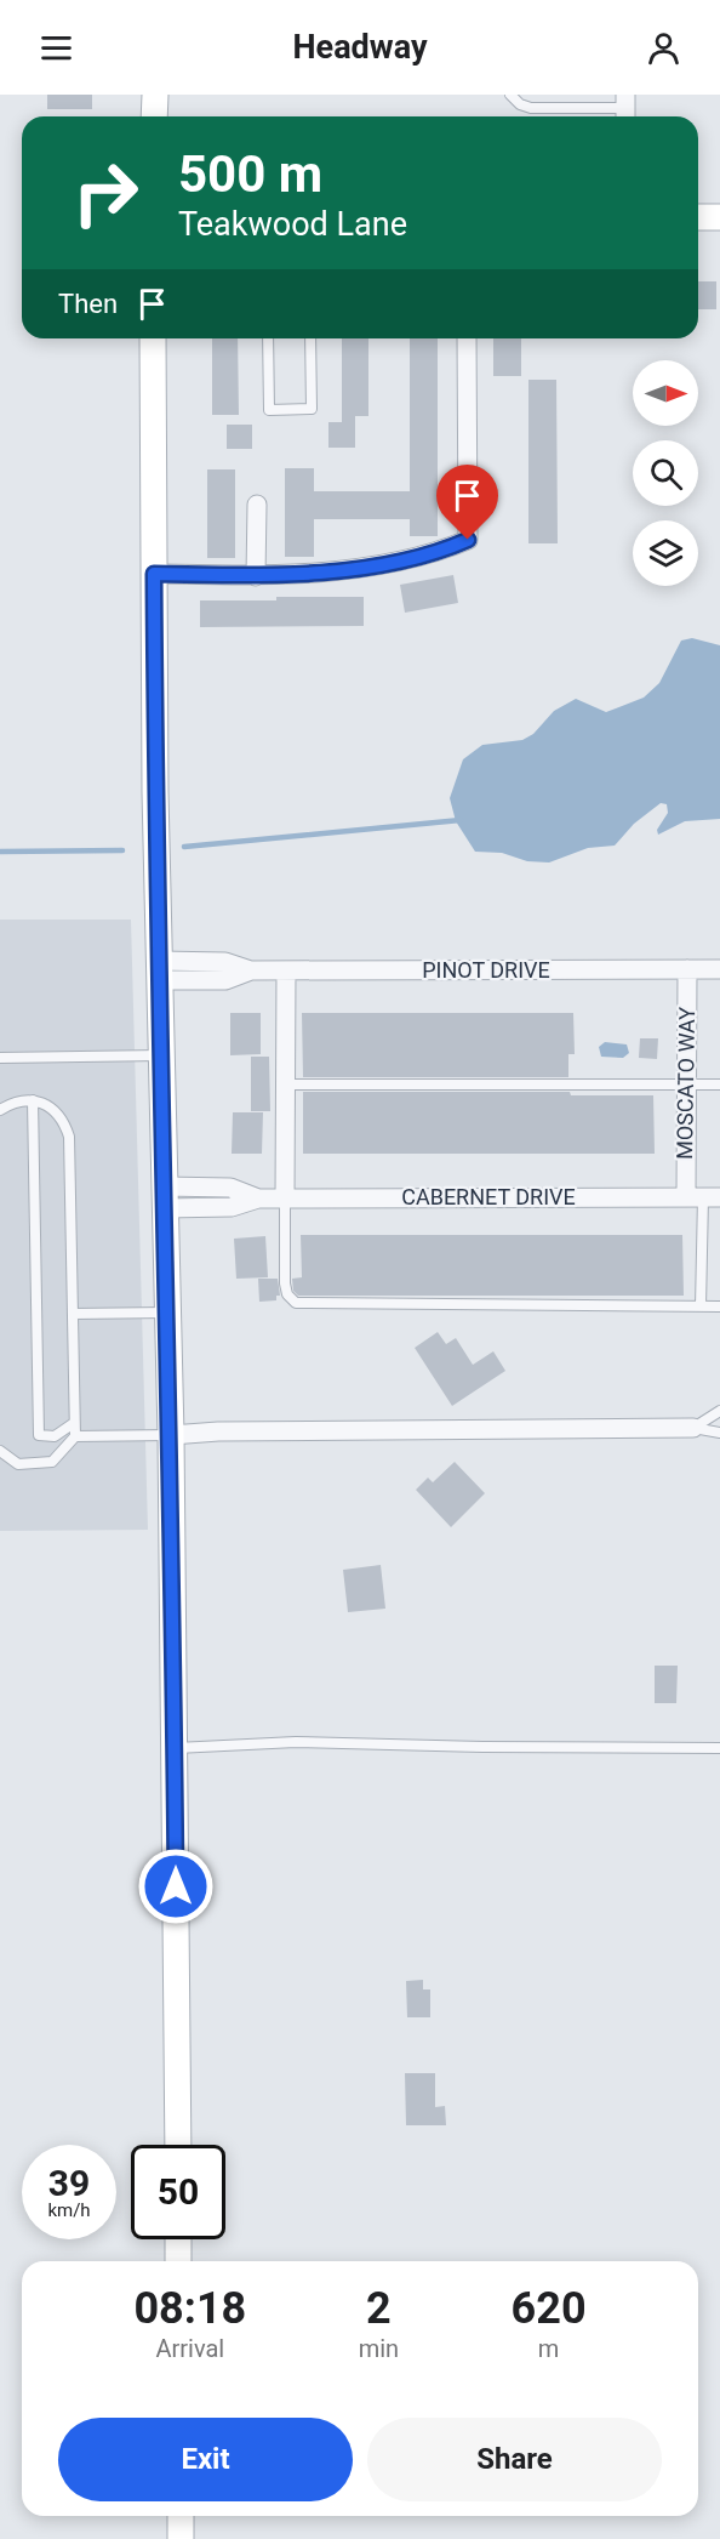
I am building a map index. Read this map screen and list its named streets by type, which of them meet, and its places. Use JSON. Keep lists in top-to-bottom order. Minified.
{"streets":{"street":["PINOT DRIVE","MOSCATO WAY","CABERNET DRIVE"]},"crossings":[["PINOT DRIVE","MOSCATO WAY"],["MOSCATO WAY","CABERNET DRIVE"]],"north":"right","page":{"header":"Headway","turn":["500 m","Teakwood Lane"],"then":"Then","speed":"39 km/h","limit":"50","eta":["08:18","Arrival","2","min","620","m"],"buttons":["Exit","Share"]}}
